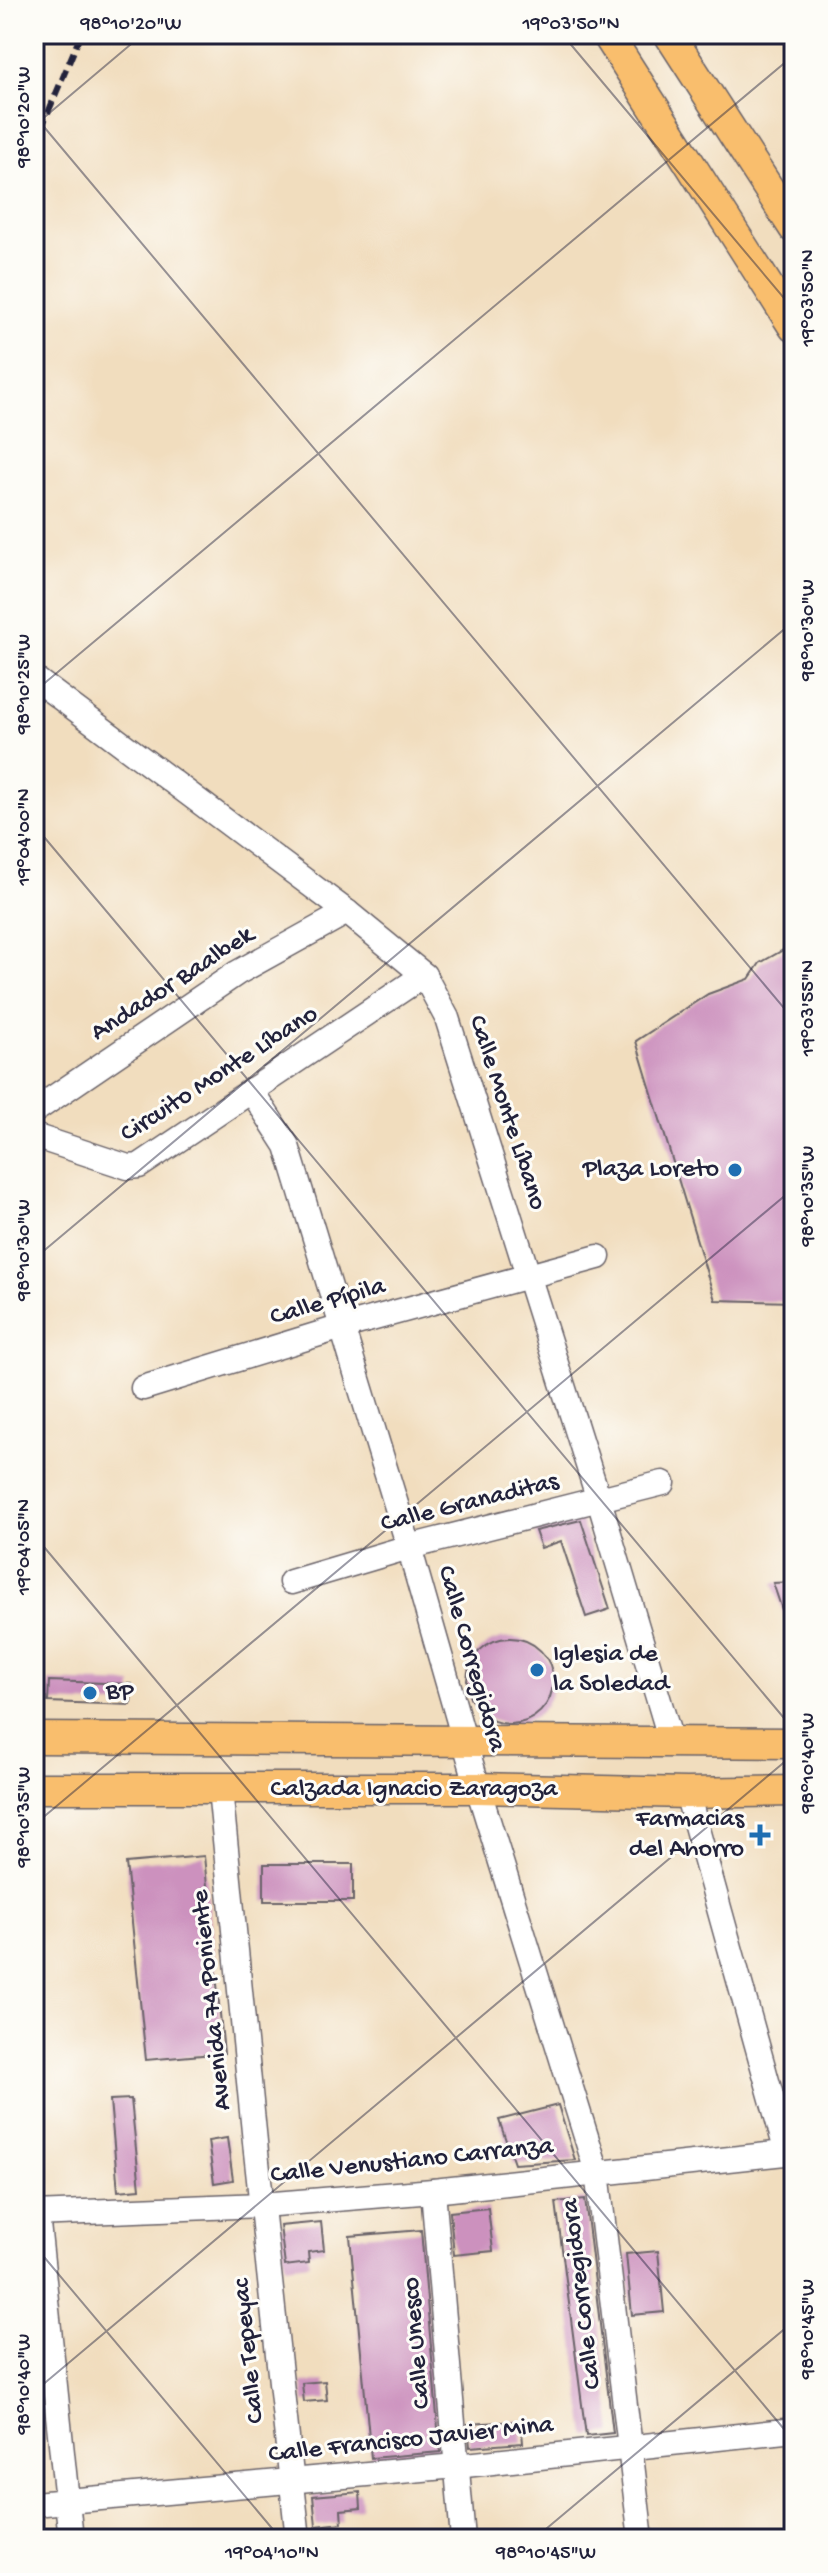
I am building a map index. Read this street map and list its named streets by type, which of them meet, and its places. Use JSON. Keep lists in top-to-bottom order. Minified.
{"streets":{"main road":["Calzada Ignacio Zaragoza"],"street":["Andador Baalbek","Circuito Monte Líbano","Calle Monte Líbano","Calle Pípila","Calle Granaditas","Calle Corregidora","Avenida 74 Poniente","Calle Venustiano Carranza","Calle Unesco","Calle Tepeyac","Calle Francisco Javier Mina"]},"crossings":[["Andador Baalbek","Calle Monte Líbano"],["Circuito Monte Líbano","Calle Monte Líbano"],["Circuito Monte Líbano","Calle Corregidora"],["Calle Monte Líbano","Calle Pípila"],["Calle Monte Líbano","Calle Granaditas"],["Calle Monte Líbano","Calzada Ignacio Zaragoza"],["Calle Pípila","Calle Corregidora"],["Calle Granaditas","Calle Corregidora"],["Calle Corregidora","Calzada Ignacio Zaragoza"],["Calle Corregidora","Calle Venustiano Carranza"],["Calle Corregidora","Calle Francisco Javier Mina"],["Calzada Ignacio Zaragoza","Avenida 74 Poniente"],["Avenida 74 Poniente","Calle Venustiano Carranza"],["Avenida 74 Poniente","Calle Tepeyac"],["Calle Venustiano Carranza","Calle Unesco"],["Calle Venustiano Carranza","Calle Tepeyac"],["Calle Unesco","Calle Francisco Javier Mina"],["Calle Tepeyac","Calle Francisco Javier Mina"]],"places":{"other":["Plaza Loreto","Iglesia de la Soledad","BP"],"health":["Farmacias del Ahorro"]},"coordinates":["98°10'20\"W","19°03'50\"N","98°10'30\"W","98°10'25\"W","19°04'00\"N","19°03'55\"N","98°10'35\"W","19°04'05\"N","98°10'40\"W","98°10'45\"W","19°04'10\"N"]}
